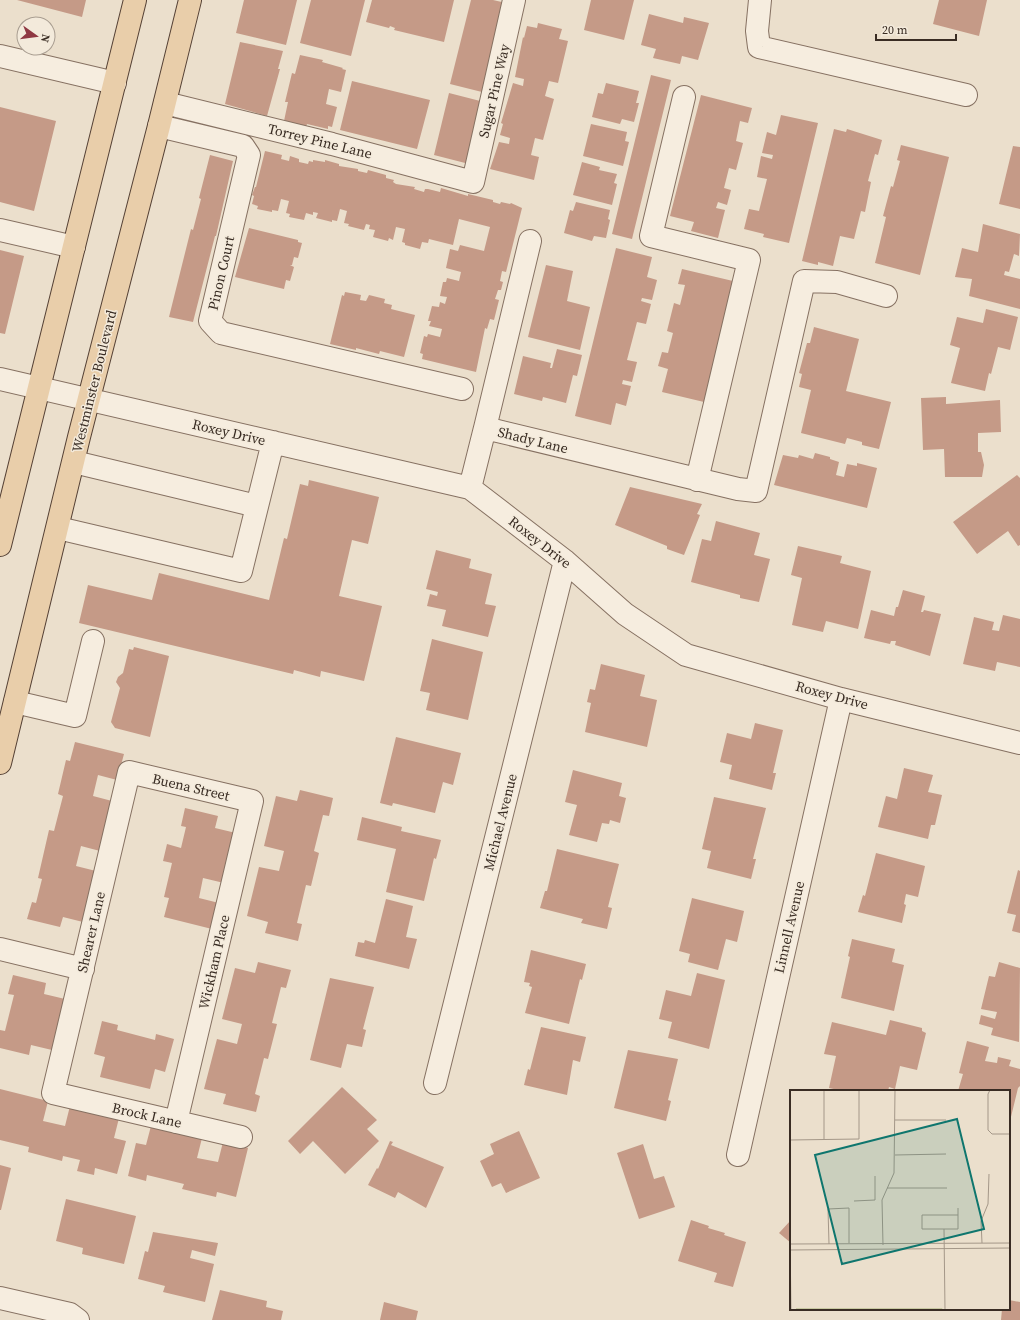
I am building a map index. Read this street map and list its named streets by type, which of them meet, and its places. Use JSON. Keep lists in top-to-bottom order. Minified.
{"streets":{"main road":["Westminster Boulevard"],"street":["Sugar Pine Way","Torrey Pine Lane","Pinon Court","Roxey Drive","Shady Lane","Buena Street","Michael Avenue","Linnell Avenue","Shearer Lane","Wickham Place","Brock Lane"]},"crossings":[["Sugar Pine Way","Torrey Pine Lane"],["Torrey Pine Lane","Westminster Boulevard"],["Pinon Court","Westminster Boulevard"],["Westminster Boulevard","Roxey Drive"],["Roxey Drive","Michael Avenue"],["Roxey Drive","Linnell Avenue"],["Buena Street","Shearer Lane"],["Buena Street","Wickham Place"],["Shearer Lane","Brock Lane"],["Wickham Place","Brock Lane"]],"scale_bar":"20 m","north":"right"}
